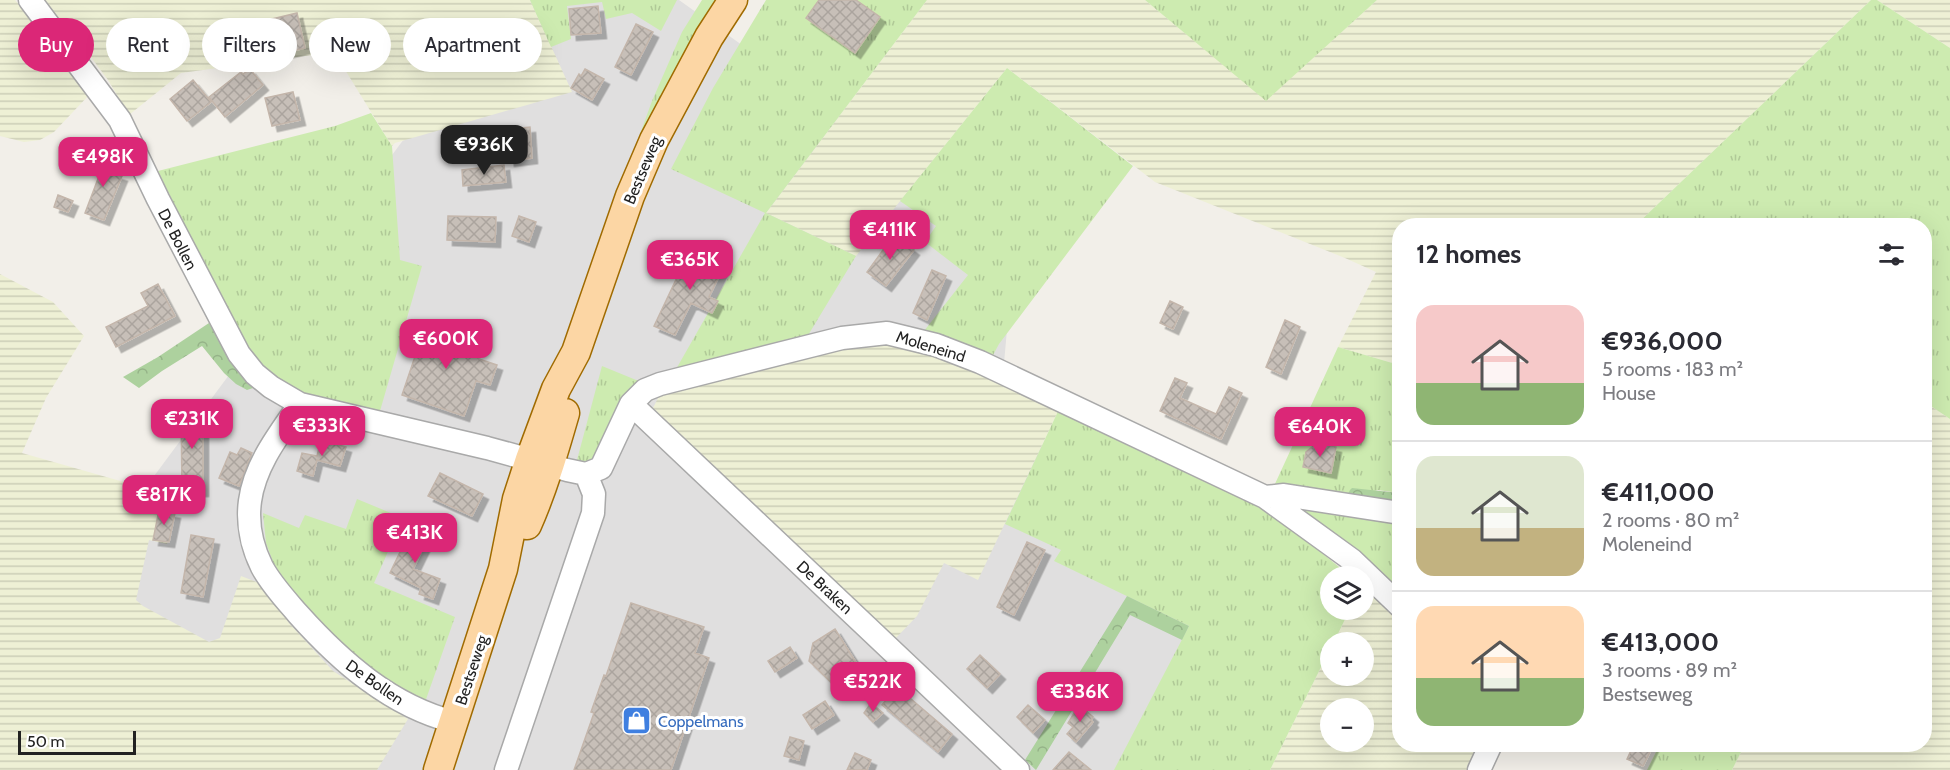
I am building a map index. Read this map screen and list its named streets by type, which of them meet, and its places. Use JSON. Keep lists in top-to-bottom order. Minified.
{"streets":{"main road":["Bestseweg"],"street":["De Bollen","Moleneind","De Braken"]},"crossings":[["Bestseweg","De Bollen"],["Moleneind","De Braken"]],"places":{"shop":["Coppelmans"]},"scale_bar":"50 m","page":{"chip":["Buy","Rent","Filters","New","Apartment"],"price":["€936K","€498K","€411K","€365K","€600K","€231K","€333K","€640K","€817K","€413K","€522K","€336K"],"heading":"12 homes","list":[{"name":"€936,000","note":"5 rooms · 183 m² · House"},{"name":"€411,000","note":"2 rooms · 80 m² · Moleneind"},{"name":"€413,000","note":"3 rooms · 89 m² · Bestseweg"}],"map_buttons":["+","−"],"scale":"50 m"}}
